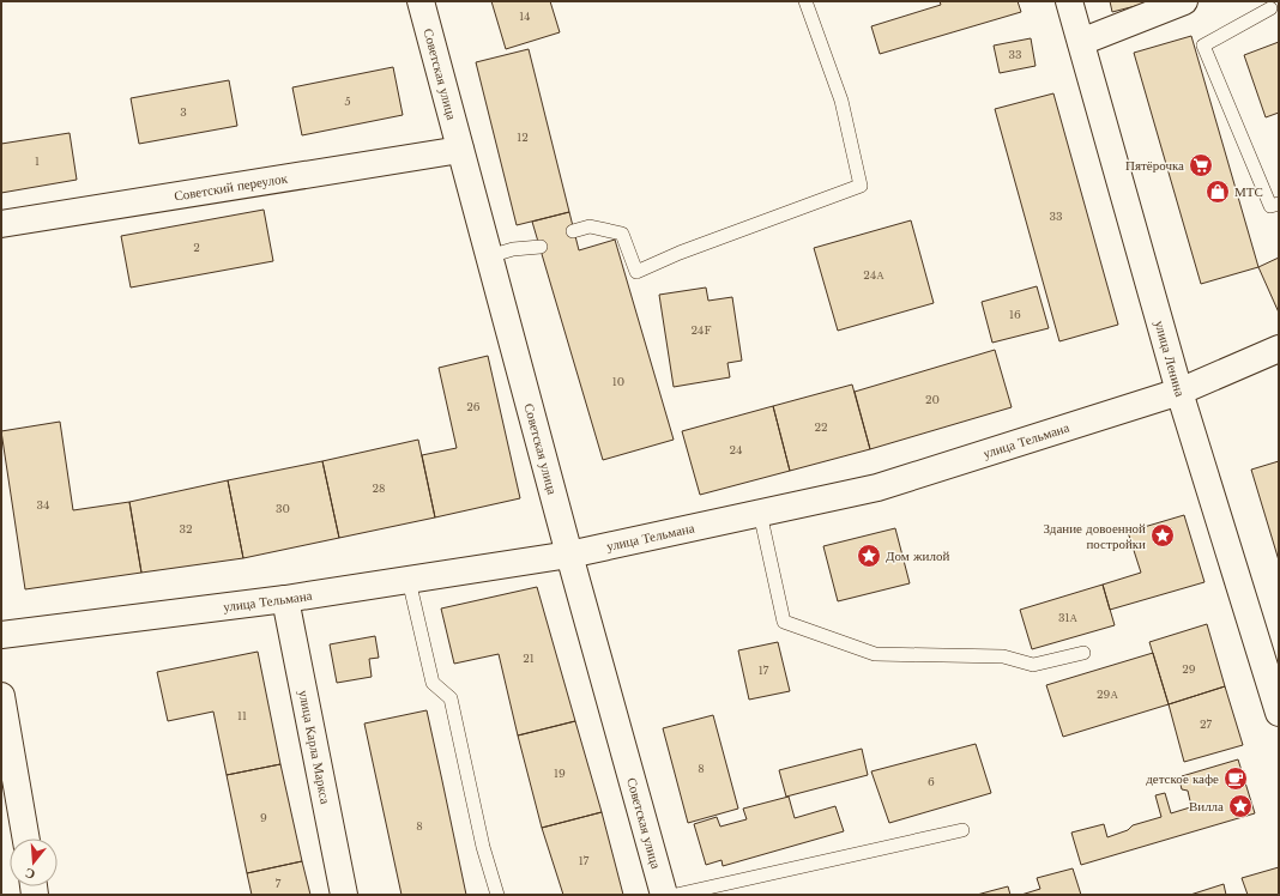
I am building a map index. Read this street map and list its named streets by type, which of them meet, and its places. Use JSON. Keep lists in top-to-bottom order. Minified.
{"streets":{"street":["Советская улица","Советский переулок","улица Ленина","улица Тельмана","улица Карла Маркса"]},"crossings":[["Советская улица","Советский переулок"],["Советская улица","улица Тельмана"],["улица Ленина","улица Тельмана"],["улица Тельмана","улица Карла Маркса"]],"places":{"supermarket":["Пятёрочка"],"shop":["МТС"],"place":["Здание довоенной постройки","Дом жилой","Вилла"],"cafe":["детское кафе"]},"house_numbers":["14","33","5","3","12","1","33","2","24А","16","24F","10","20","26","22","24","28","34","30","32","31А","21","29","17","29А","11","27","8","19","6","9","8","17","7"],"north":"bottom"}
